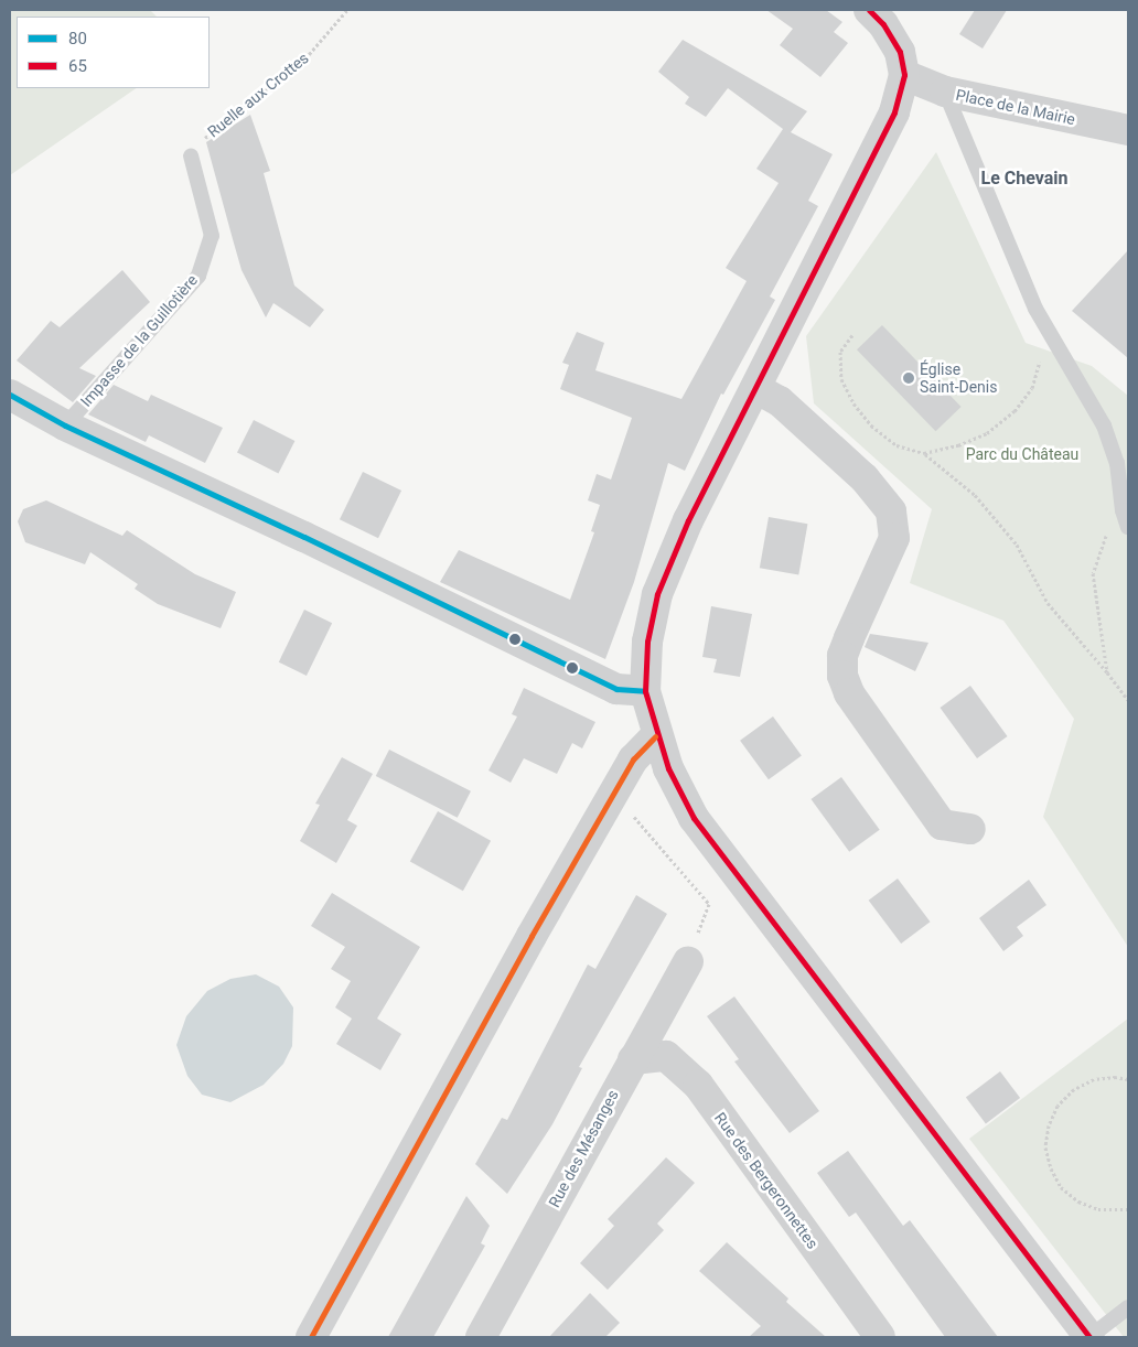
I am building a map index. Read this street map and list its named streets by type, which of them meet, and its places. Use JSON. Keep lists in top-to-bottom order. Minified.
{"streets":{"street":["Place de la Mairie","Rue des Mésanges","Rue des Bergeronnettes"],"lane":["Impasse de la Guillotière"],"path":["Ruelle aux Crottes"]},"crossings":[["Ruelle aux Crottes","Impasse de la Guillotière"],["Rue des Mésanges","Rue des Bergeronnettes"]],"districts":["Le Chevain"],"parks":["Parc du Château"],"places":["Église Saint-Denis"],"lines":["transit line 65","transit line 80"],"legend":["80","65"]}
